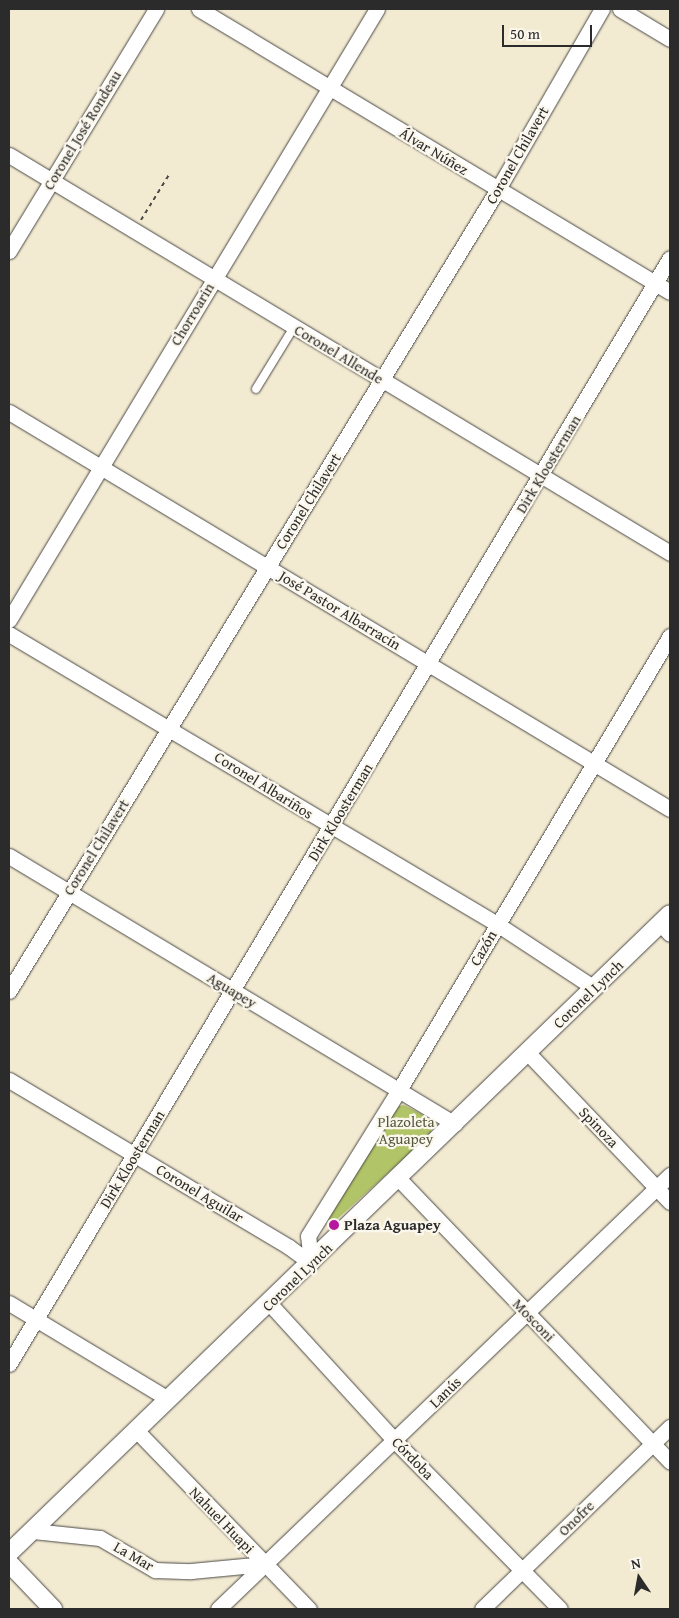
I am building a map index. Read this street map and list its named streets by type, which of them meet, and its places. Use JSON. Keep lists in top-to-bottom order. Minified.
{"streets":{"street":["Coronel José Rondeau","Álvar Núñez","Coronel Chilavert","Chorroarin","Coronel Allende","Dirk Kloosterman","José Pastor Albarracín","Coronel Albariños","Cazón","Aguapey","Coronel Lynch","Spinoza","Coronel Aguilar","Mosconi","Lanús","Córdoba","Onofre","Nahuel Huapi","La Mar"]},"crossings":[["Coronel José Rondeau","Coronel Allende"],["Álvar Núñez","Coronel Chilavert"],["Álvar Núñez","Chorroarin"],["Álvar Núñez","Dirk Kloosterman"],["Coronel Chilavert","Coronel Allende"],["Coronel Chilavert","José Pastor Albarracín"],["Coronel Chilavert","Coronel Albariños"],["Coronel Chilavert","Aguapey"],["Chorroarin","Coronel Allende"],["Chorroarin","José Pastor Albarracín"],["Coronel Allende","Dirk Kloosterman"],["Dirk Kloosterman","José Pastor Albarracín"],["Dirk Kloosterman","Coronel Albariños"],["Dirk Kloosterman","Aguapey"],["Dirk Kloosterman","Coronel Aguilar"],["José Pastor Albarracín","Cazón"],["Coronel Albariños","Cazón"],["Coronel Albariños","Coronel Lynch"],["Cazón","Aguapey"],["Cazón","Coronel Lynch"],["Cazón","Coronel Aguilar"],["Aguapey","Coronel Lynch"],["Coronel Lynch","Spinoza"],["Coronel Lynch","Coronel Aguilar"],["Coronel Lynch","Mosconi"],["Coronel Lynch","Córdoba"],["Coronel Lynch","Nahuel Huapi"],["Coronel Lynch","La Mar"],["Spinoza","Lanús"],["Mosconi","Lanús"],["Mosconi","Onofre"],["Lanús","Córdoba"],["Lanús","Nahuel Huapi"],["Lanús","La Mar"],["Córdoba","Onofre"],["Nahuel Huapi","La Mar"]],"parks":["Plazoleta Aguapey"],"places":["Plaza Aguapey"],"scale_bar":"50 m","north":"top"}
